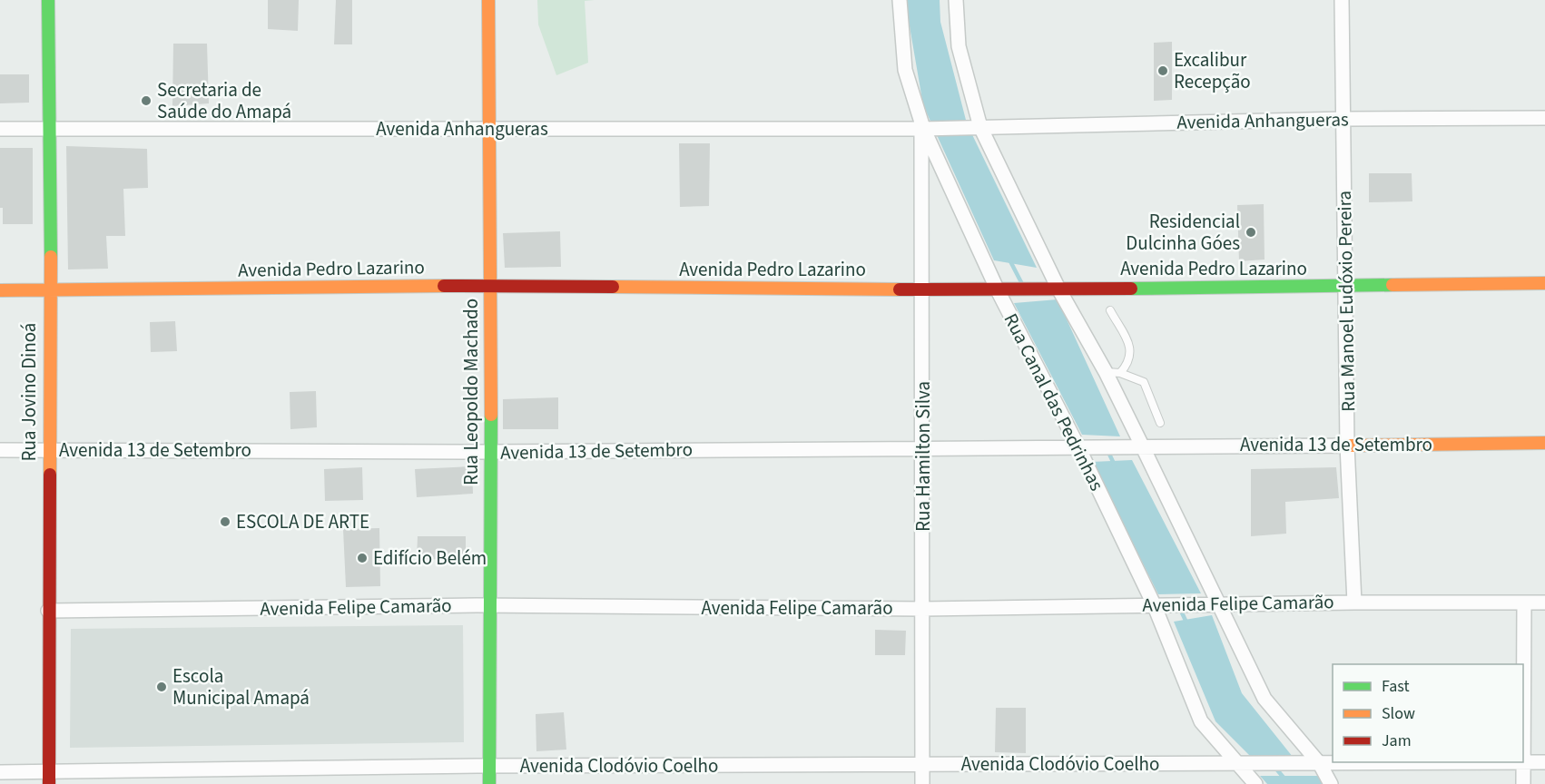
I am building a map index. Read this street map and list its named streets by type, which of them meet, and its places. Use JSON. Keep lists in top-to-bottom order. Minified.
{"streets":{"main road":["Avenida Pedro Lazarino","Rua Jovino Dinoá","Rua Leopoldo Machado","Avenida 13 de Setembro"],"street":["Avenida Anhangueras","Rua Manoel Eudóxio Pereira","Rua Canal das Pedrinhas","Rua Hamilton Silva","Avenida Felipe Camarão","Avenida Clodóvio Coelho"]},"crossings":[["Avenida Anhangueras","Rua Manoel Eudóxio Pereira"],["Avenida Anhangueras","Rua Jovino Dinoá"],["Avenida Anhangueras","Rua Leopoldo Machado"],["Avenida Anhangueras","Rua Canal das Pedrinhas"],["Avenida Anhangueras","Rua Hamilton Silva"],["Avenida Pedro Lazarino","Rua Manoel Eudóxio Pereira"],["Avenida Pedro Lazarino","Rua Jovino Dinoá"],["Avenida Pedro Lazarino","Rua Leopoldo Machado"],["Avenida Pedro Lazarino","Rua Canal das Pedrinhas"],["Avenida Pedro Lazarino","Rua Hamilton Silva"],["Rua Manoel Eudóxio Pereira","Avenida 13 de Setembro"],["Rua Manoel Eudóxio Pereira","Avenida Felipe Camarão"],["Rua Jovino Dinoá","Avenida 13 de Setembro"],["Rua Jovino Dinoá","Avenida Felipe Camarão"],["Rua Jovino Dinoá","Avenida Clodóvio Coelho"],["Rua Leopoldo Machado","Avenida 13 de Setembro"],["Rua Leopoldo Machado","Avenida Felipe Camarão"],["Rua Leopoldo Machado","Avenida Clodóvio Coelho"],["Rua Canal das Pedrinhas","Avenida 13 de Setembro"],["Rua Canal das Pedrinhas","Rua Hamilton Silva"],["Rua Canal das Pedrinhas","Avenida Felipe Camarão"],["Rua Canal das Pedrinhas","Avenida Clodóvio Coelho"],["Avenida 13 de Setembro","Rua Hamilton Silva"],["Rua Hamilton Silva","Avenida Felipe Camarão"],["Rua Hamilton Silva","Avenida Clodóvio Coelho"]],"places":["Excalibur Recepção","Secretaria de Saúde do Amapá","Residencial Dulcinha Góes","ESCOLA DE ARTE","Edifício Belém","Escola Municipal Amapá"],"legend":["Fast","Slow","Jam"]}
